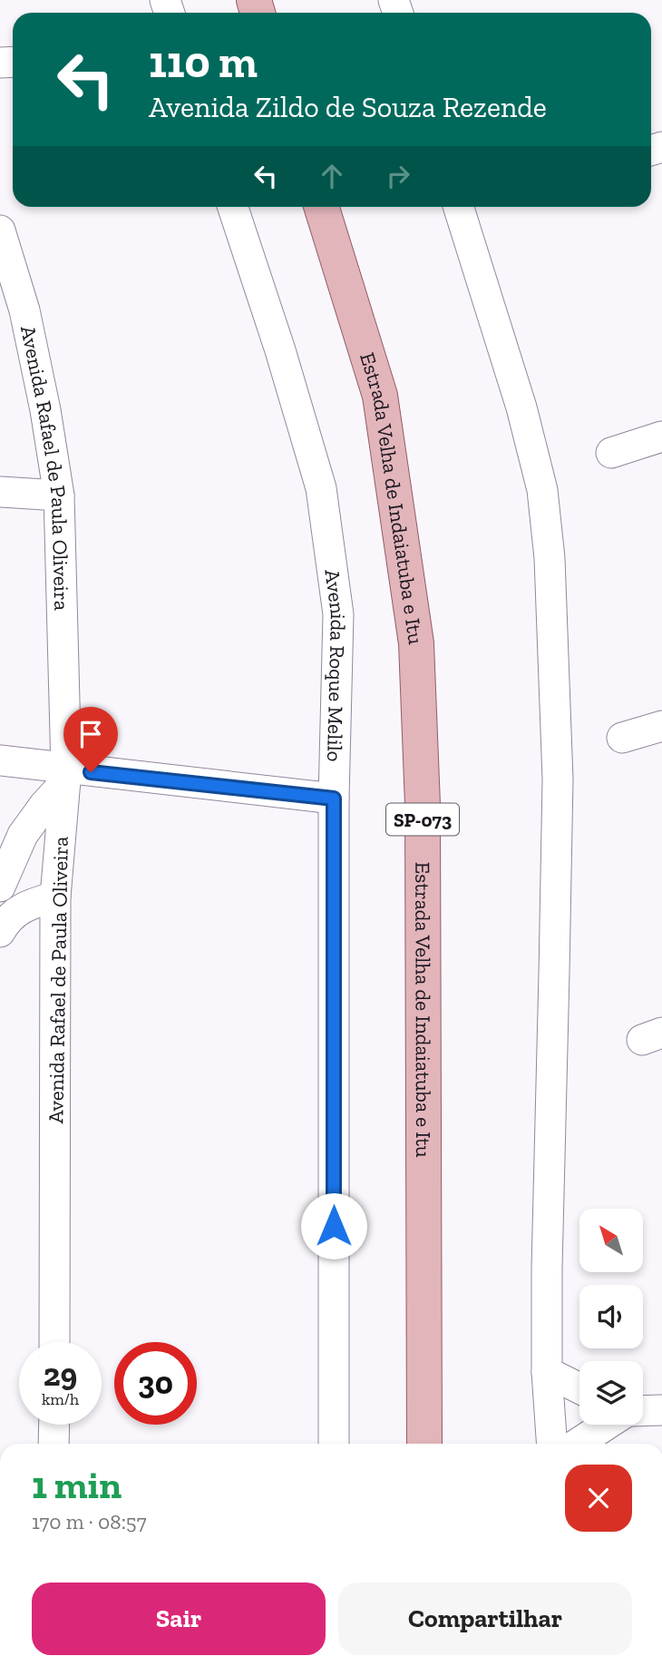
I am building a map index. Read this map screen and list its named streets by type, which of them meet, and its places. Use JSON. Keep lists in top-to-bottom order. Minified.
{"streets":{"main road":["Estrada Velha de Indaiatuba e Itu","SP-073"],"street":["Avenida Rafael de Paula Oliveira","Avenida Roque Melilo"]},"north":"top left","page":{"turn":["110 m","Avenida Zildo de Souza Rezende"],"speed":"29 km/h","limit":"30","heading":["1 min","170 m · 08:57"],"buttons":["Sair","Compartilhar"]}}
